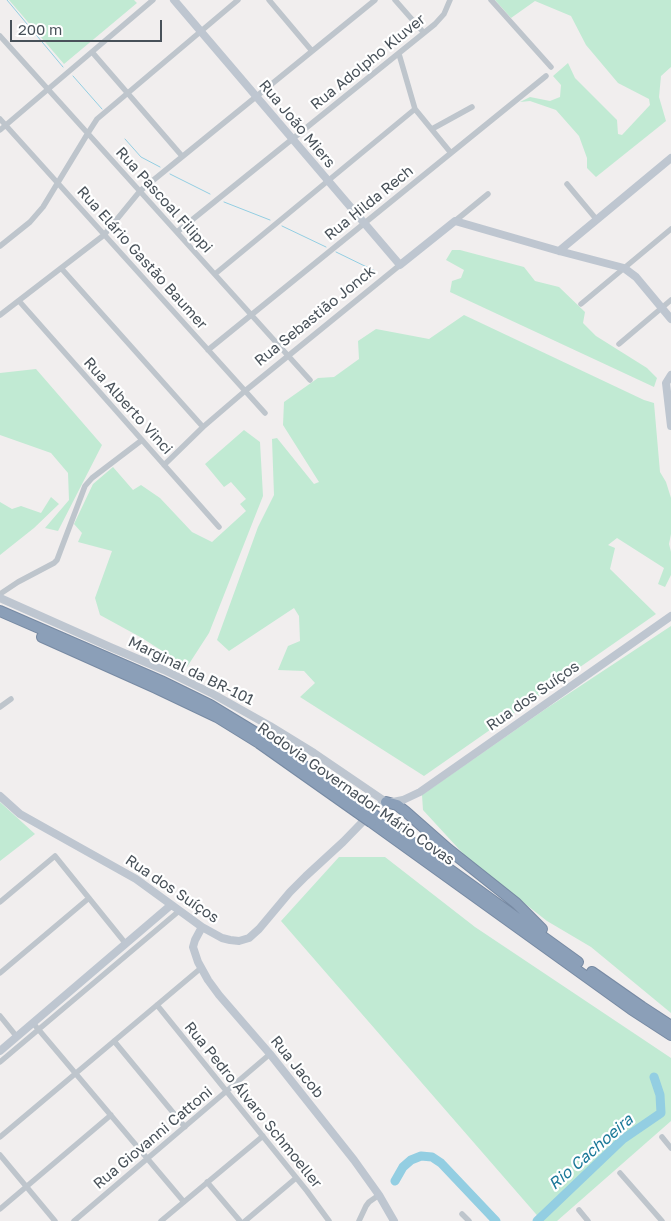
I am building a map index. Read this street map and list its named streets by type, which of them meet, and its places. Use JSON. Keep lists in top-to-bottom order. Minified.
{"streets":{"highway":["Rodovia Governador Mário Covas"],"street":["Rua Adolpho Kluver","Rua João Miers","Rua Pascoal Filippi","Rua Hilda Rech","Rua Elário Gastão Baumer","Rua Sebastião Jonck","Rua Alberto Vinci","Marginal da BR-101","Rua dos Suíços","Rua Jacob","Rua Pedro Álvaro Schmoeller","Rua Giovanni Cattoni"]},"crossings":[["Rua Adolpho Kluver","Rua João Miers"],["Rua Adolpho Kluver","Rua Pascoal Filippi"],["Rua João Miers","Rua Hilda Rech"],["Rua João Miers","Rua Sebastião Jonck"],["Rua Pascoal Filippi","Rua Hilda Rech"],["Rua Pascoal Filippi","Rua Sebastião Jonck"],["Rua Hilda Rech","Rua Elário Gastão Baumer"],["Rua Elário Gastão Baumer","Rua Sebastião Jonck"],["Rua Sebastião Jonck","Rua Alberto Vinci"],["Marginal da BR-101","Rua dos Suíços"],["Rua dos Suíços","Rua Jacob"],["Rua Jacob","Rua Giovanni Cattoni"],["Rua Pedro Álvaro Schmoeller","Rua Giovanni Cattoni"]],"water":["Rio Cachoeira"],"scale_bar":"200 m"}
